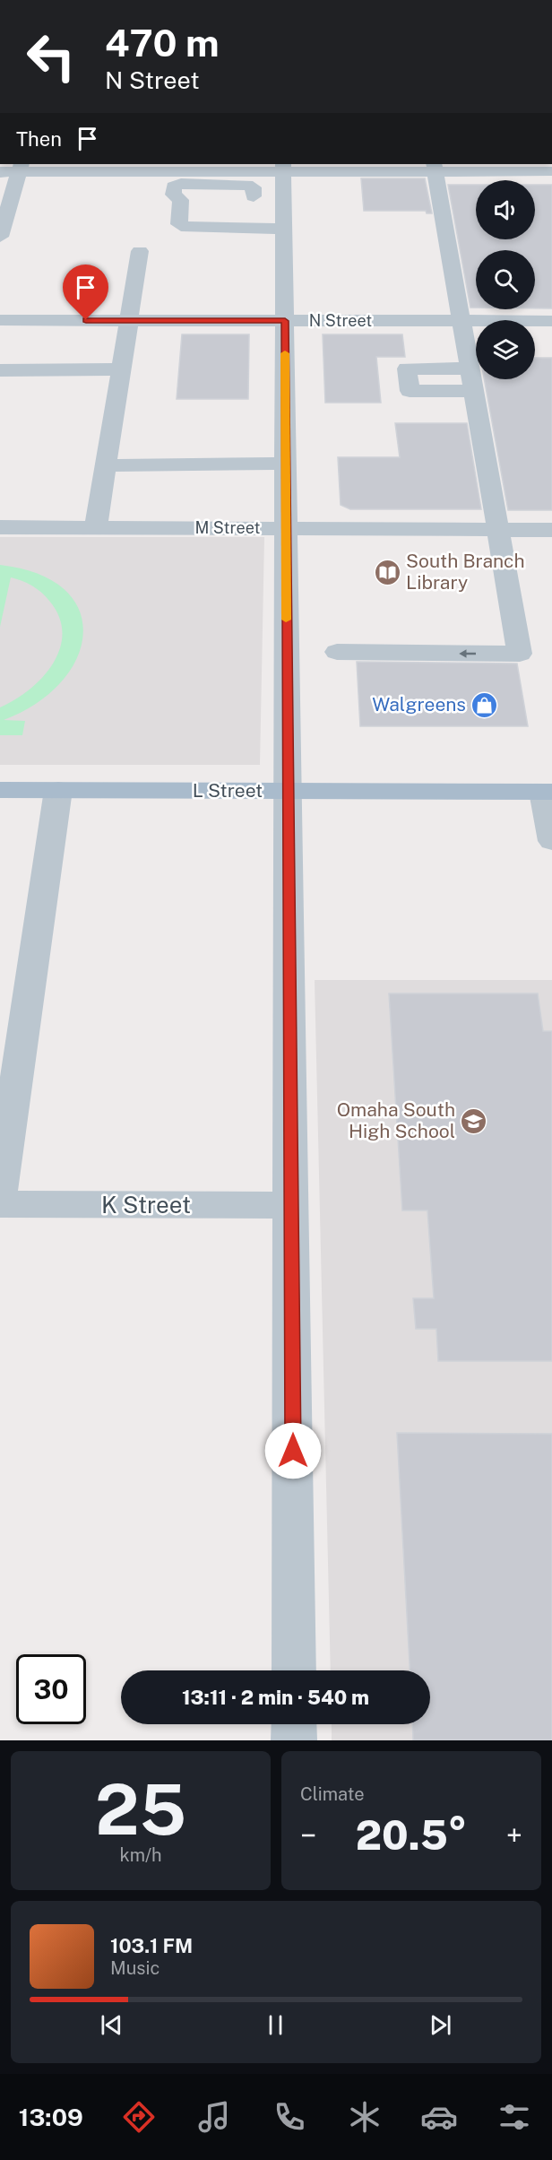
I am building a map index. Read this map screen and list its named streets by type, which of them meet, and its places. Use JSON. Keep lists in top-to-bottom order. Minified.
{"streets":{"main road":["L Street"],"street":["N Street","M Street","K Street"]},"places":{"library":["South Branch Library"],"shop":["Walgreens"],"school or university":["Omaha South High School"]},"page":{"turn":["470 m","N Street"],"then":"Then","limit":"30","trip":"13:11 · 2 min · 540 m","tile":[["25","km/h"],"Climate"],"heat":["−","20.5°","+"],"song":["103.1 FM","Music"],"tabs":"13:09"}}
